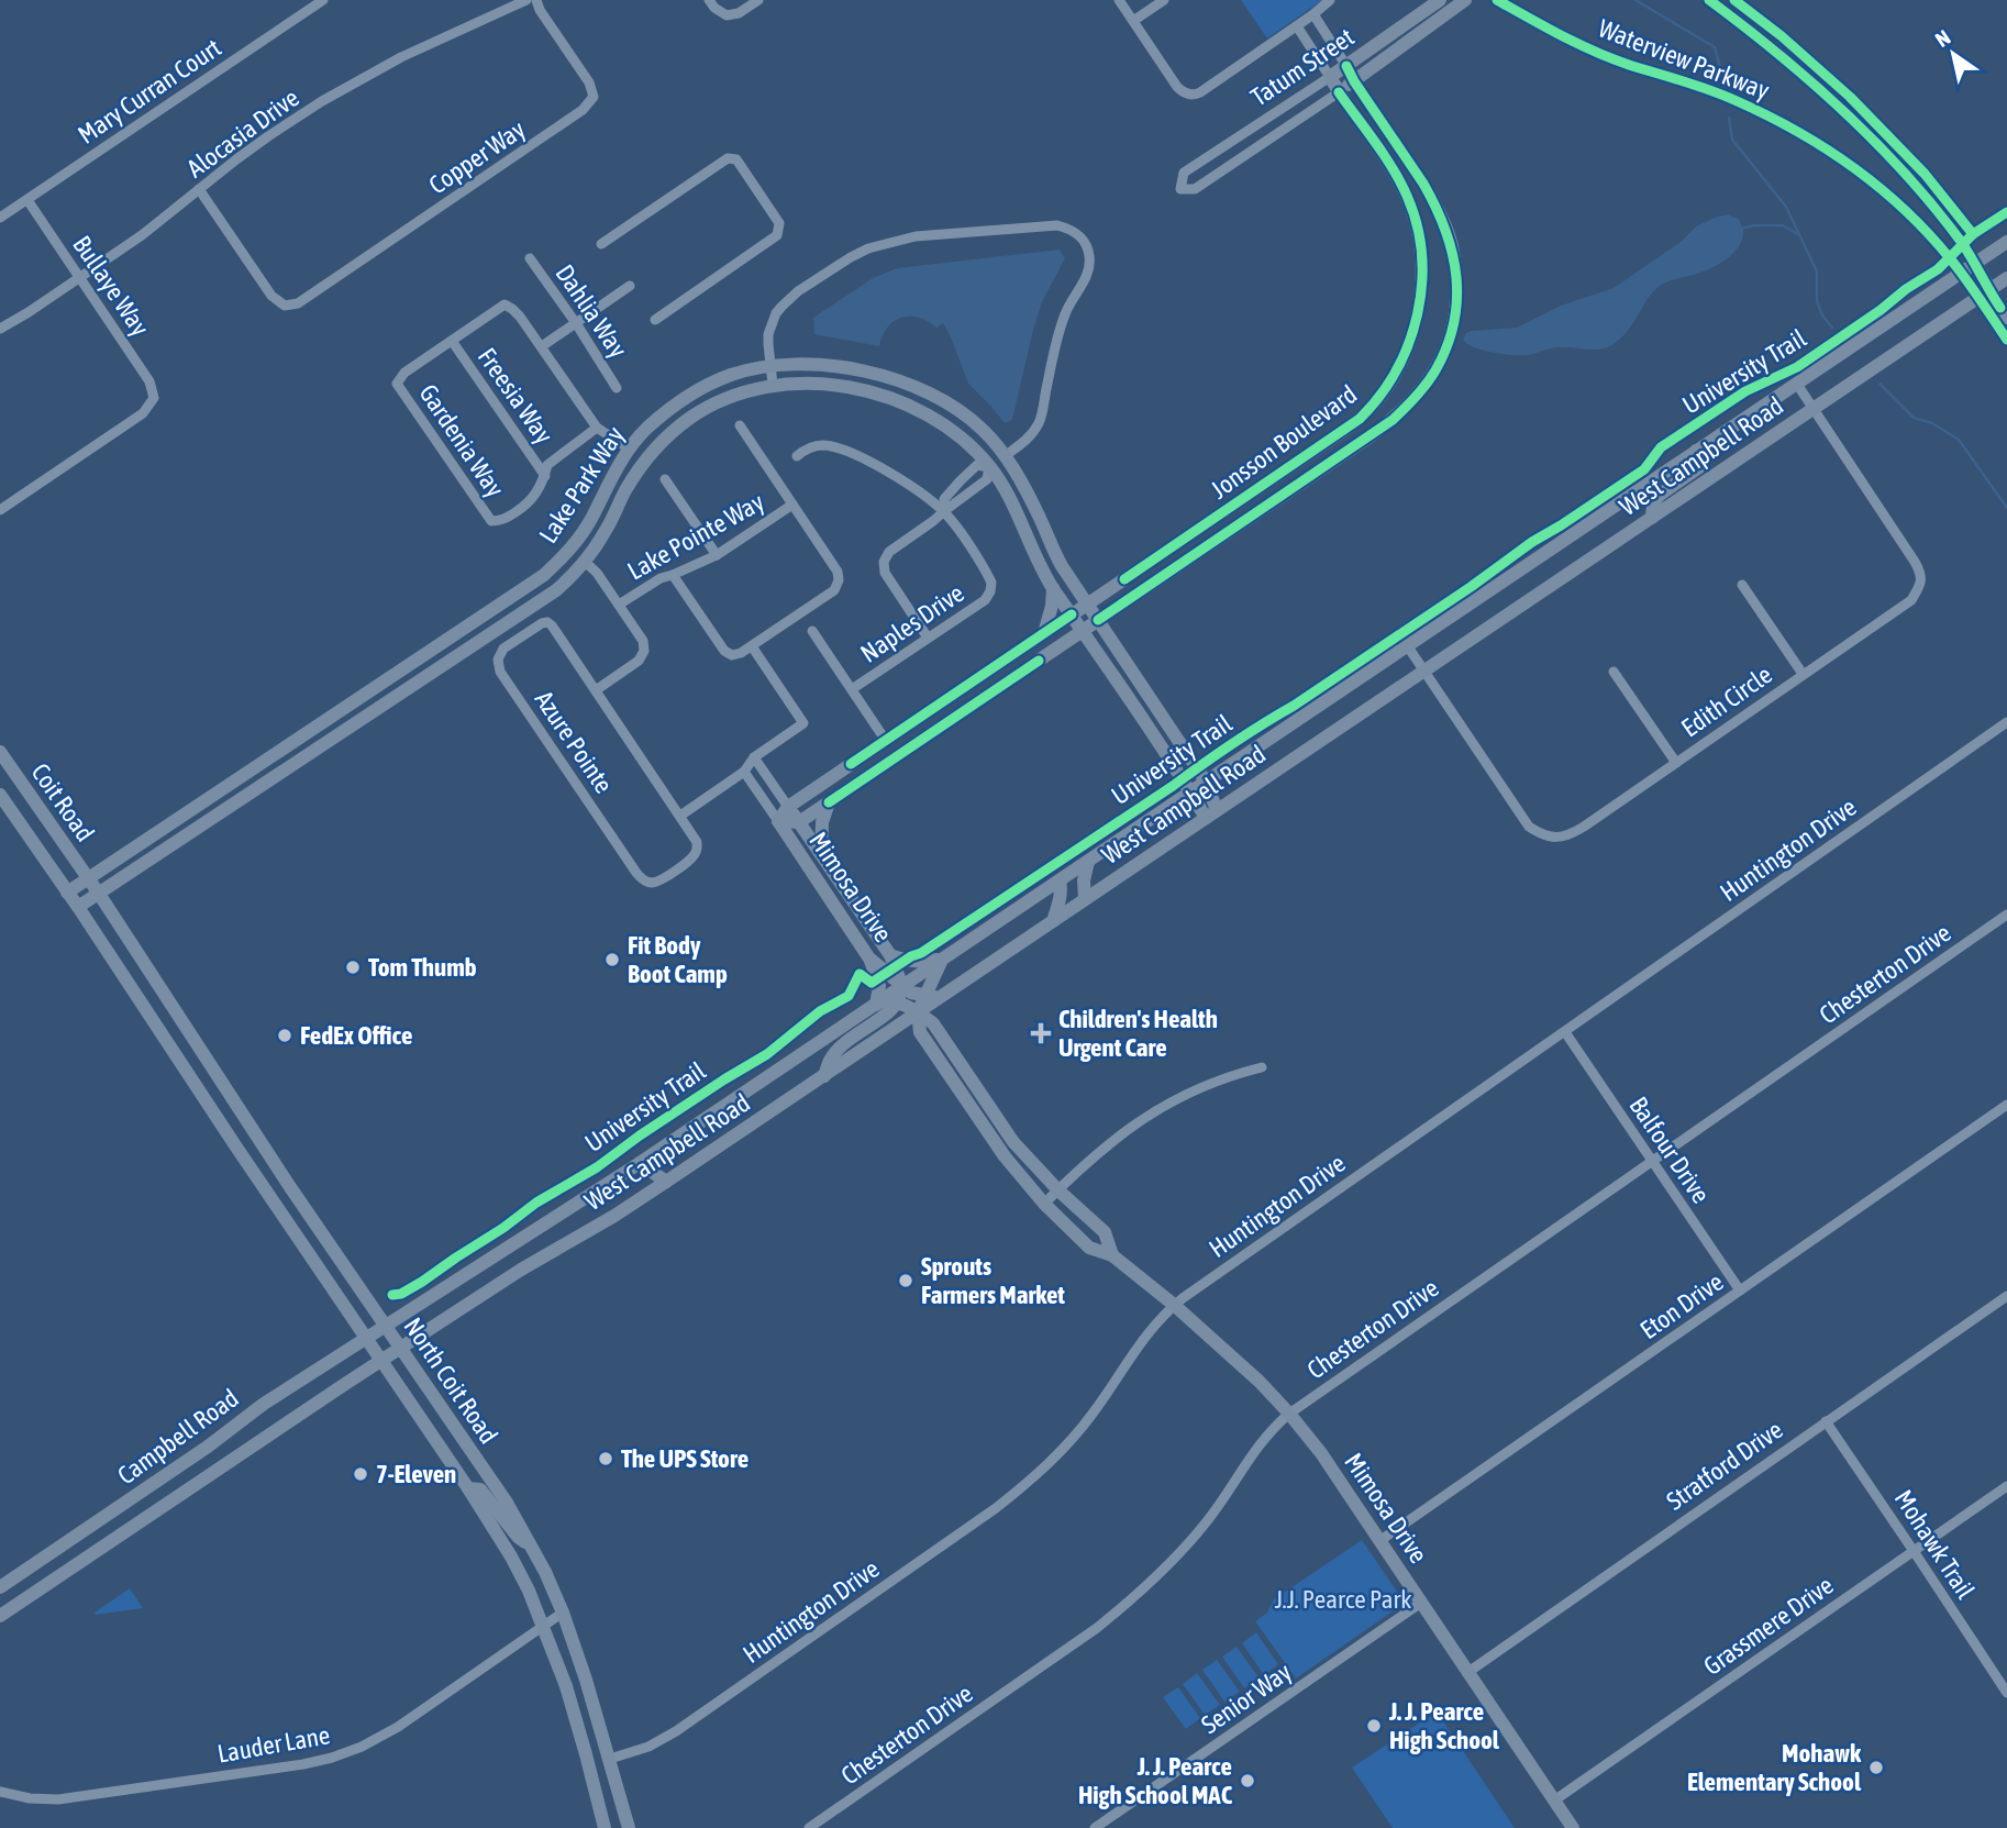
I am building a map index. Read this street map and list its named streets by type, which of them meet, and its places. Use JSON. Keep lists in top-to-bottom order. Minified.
{"streets":{"main road":["Waterview Parkway","Tatum Street","Jonsson Boulevard","West Campbell Road","Lake Park Way","Coit Road","Mimosa Drive","North Coit Road","Campbell Road"],"street":["Mary Curran Court","Alocasia Drive","Copper Way","Bullaye Way","Dahlia Way","Freesia Way","Gardenia Way","Lake Pointe Way","Naples Drive","Edith Circle","Azure Pointe","Huntington Drive","Chesterton Drive","Balfour Drive","Eton Drive","Stratford Drive","Mohawk Trail","Grassmere Drive","Senior Way","Lauder Lane"],"cycle path":["University Trail"]},"crossings":[["Waterview Parkway","West Campbell Road"],["Tatum Street","Jonsson Boulevard"],["Mary Curran Court","Bullaye Way"],["Alocasia Drive","Copper Way"],["Alocasia Drive","Bullaye Way"],["Freesia Way","Gardenia Way"],["Jonsson Boulevard","Lake Park Way"],["Jonsson Boulevard","Mimosa Drive"],["West Campbell Road","Lake Park Way"],["West Campbell Road","Edith Circle"],["West Campbell Road","Mimosa Drive"],["West Campbell Road","North Coit Road"],["West Campbell Road","Campbell Road"],["Lake Park Way","Coit Road"],["Lake Park Way","North Coit Road"],["Coit Road","North Coit Road"],["Huntington Drive","Mimosa Drive"],["Huntington Drive","Balfour Drive"],["Huntington Drive","North Coit Road"],["Mimosa Drive","Chesterton Drive"],["Mimosa Drive","Eton Drive"],["Mimosa Drive","Stratford Drive"],["Mimosa Drive","Grassmere Drive"],["Mimosa Drive","Senior Way"],["Chesterton Drive","Balfour Drive"],["Balfour Drive","Eton Drive"],["North Coit Road","Campbell Road"],["North Coit Road","Lauder Lane"],["Stratford Drive","Mohawk Trail"],["Mohawk Trail","Grassmere Drive"]],"parks":["J.J. Pearce Park"],"places":{"other":["Fit Body Boot Camp","Tom Thumb","FedEx Office","Sprouts Farmers Market","The UPS Store","7-Eleven","J. J. Pearce High School","Mohawk Elementary School","J. J. Pearce High School MAC"],"health":["Children's Health Urgent Care"]},"north":"top left"}
